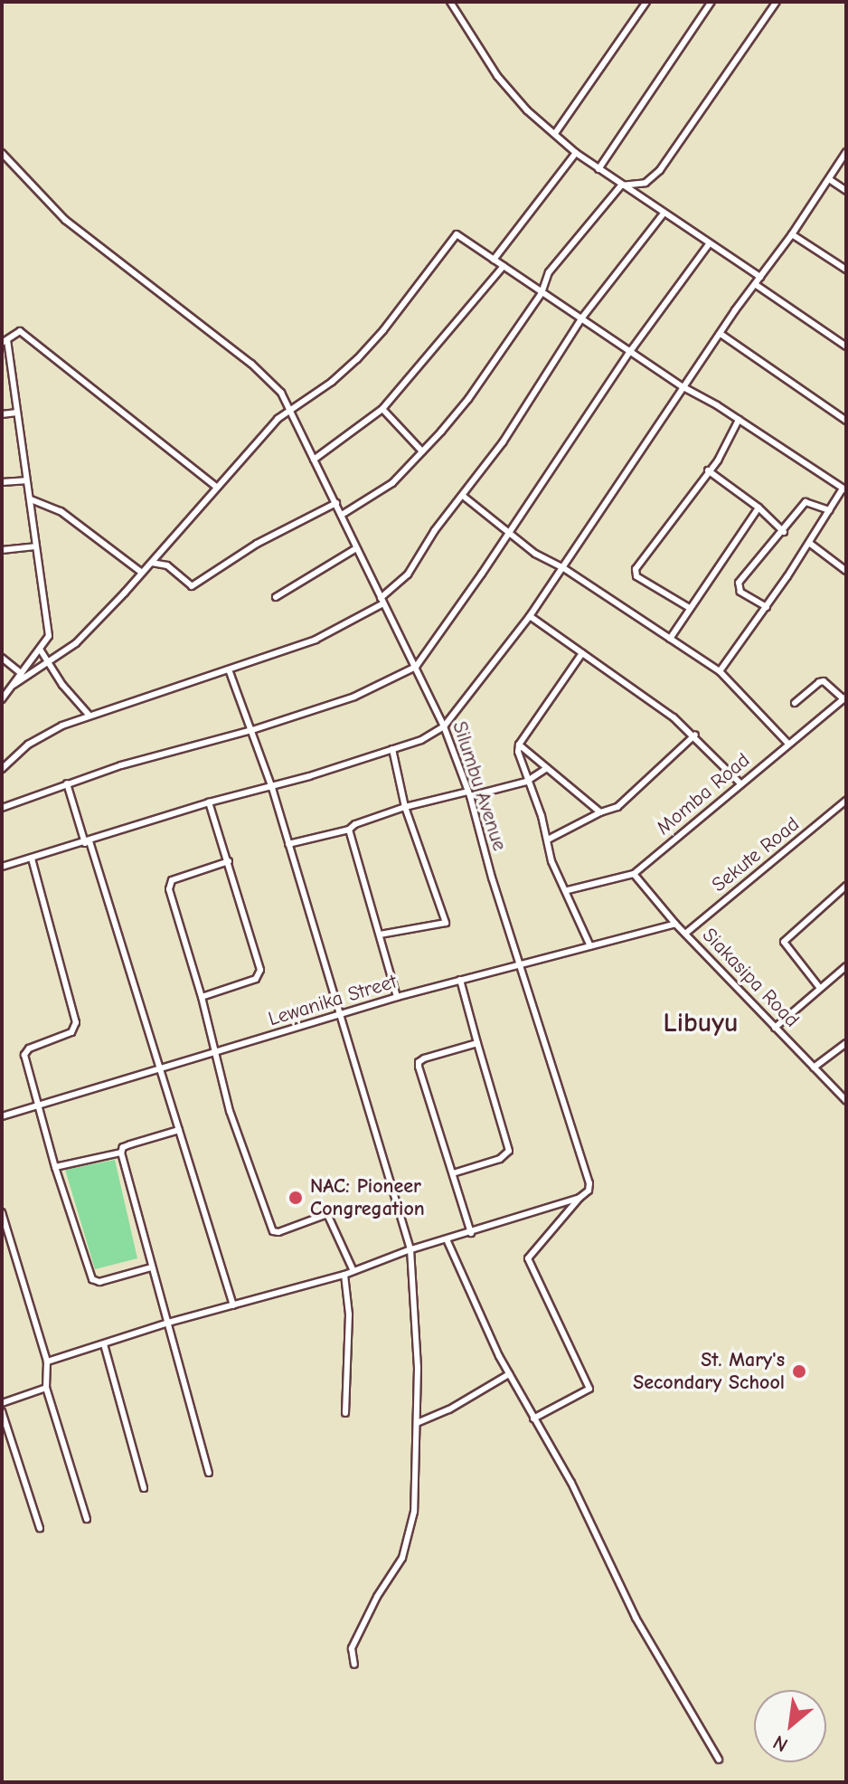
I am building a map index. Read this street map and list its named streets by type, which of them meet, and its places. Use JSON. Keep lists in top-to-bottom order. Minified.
{"streets":{"street":["Silumbu Avenue","Momba Road","Sekute Road","Siakasipa Road","Lewanika Street"]},"crossings":[["Silumbu Avenue","Lewanika Street"],["Momba Road","Siakasipa Road"],["Sekute Road","Siakasipa Road"],["Siakasipa Road","Lewanika Street"]],"districts":["Libuyu"],"places":["NAC: Pioneer Congregation","St. Mary's Secondary School"],"north":"bottom left"}
